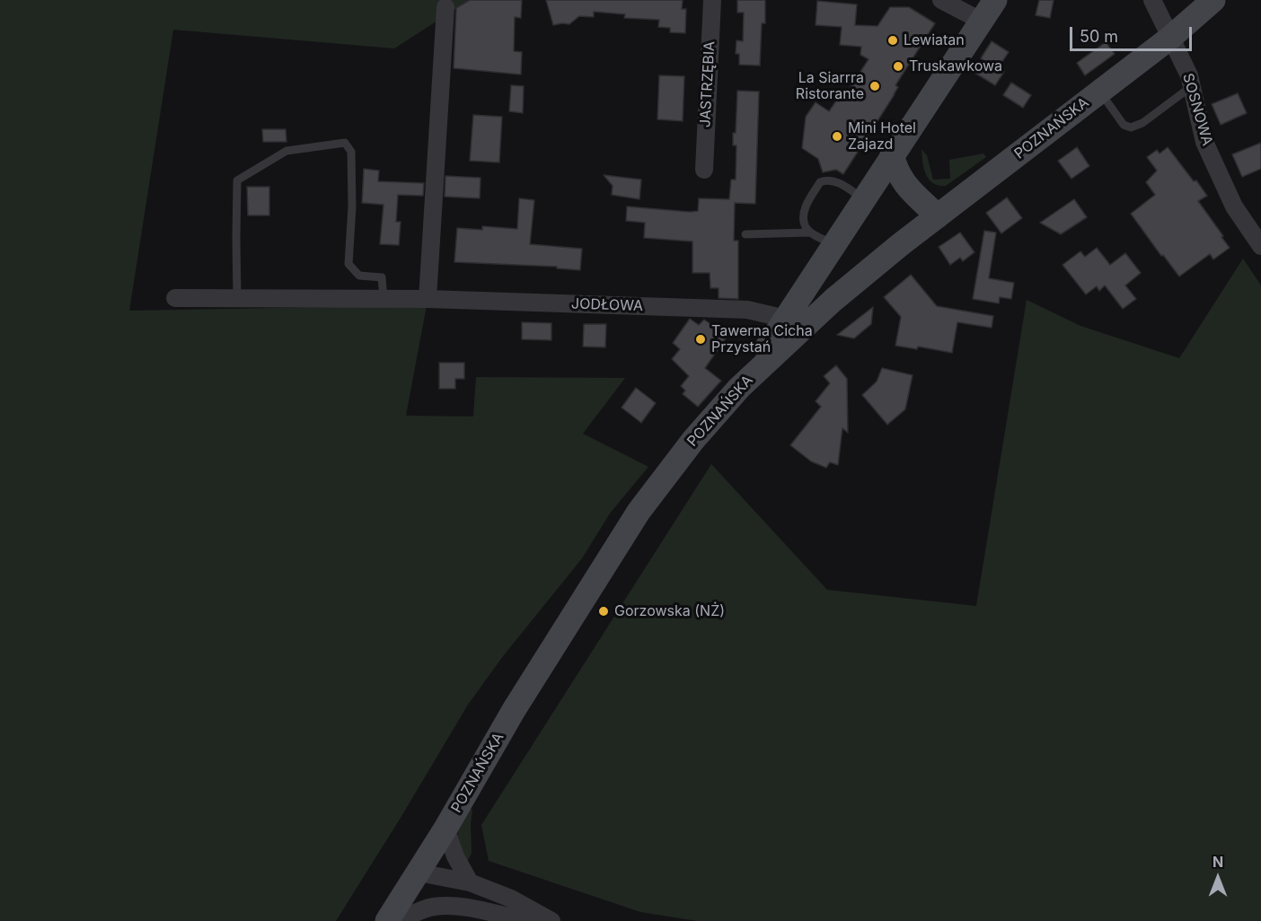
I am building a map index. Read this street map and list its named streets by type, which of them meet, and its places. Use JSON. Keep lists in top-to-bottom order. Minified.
{"streets":{"street":["JASTRZĘBIA","SOSNOWA","POZNAŃSKA","JODŁOWA"]},"crossings":[["SOSNOWA","POZNAŃSKA"]],"places":["Lewiatan","Truskawkowa","La Siarrra Ristorante","Mini Hotel Zajazd","Tawerna Cicha Przystań","Gorzowska (NŻ)"],"scale_bar":"50 m","north":"top"}
